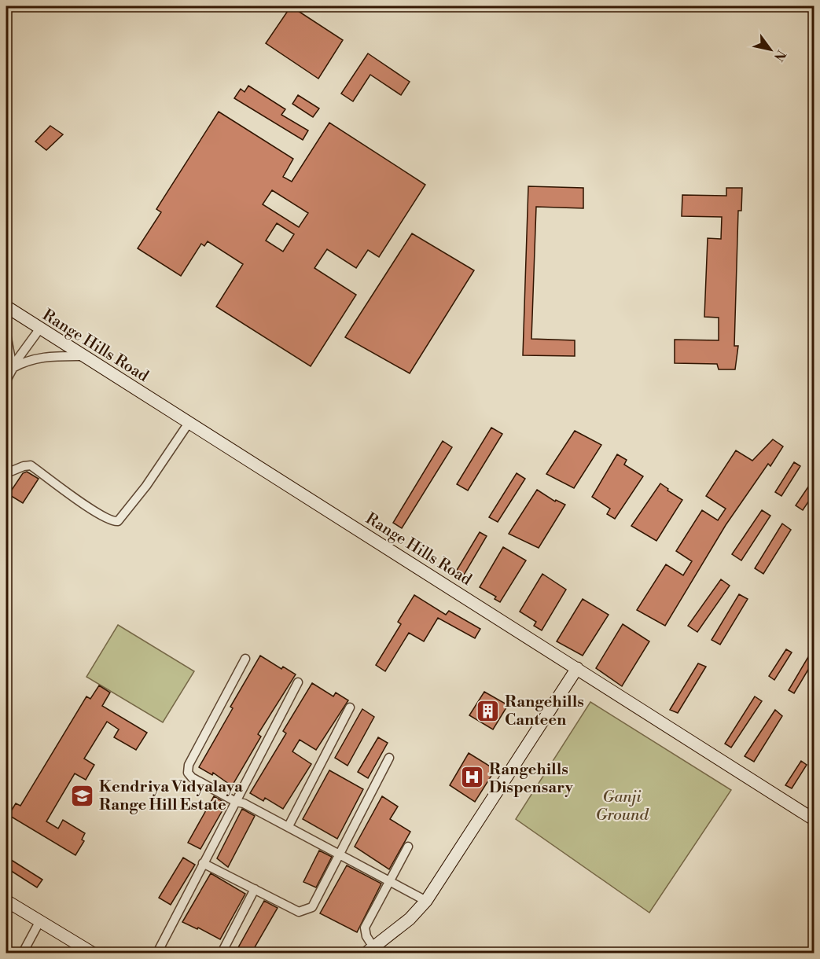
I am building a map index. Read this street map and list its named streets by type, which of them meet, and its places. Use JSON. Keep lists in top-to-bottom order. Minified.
{"streets":{"street":["Range Hills Road"]},"parks":["Ganji Ground"],"places":{"building":["Rangehills Canteen"],"hospital":["Rangehills Dispensary"],"school or university":["Kendriya Vidyalaya Range Hill Estate"]},"north":"bottom right"}
